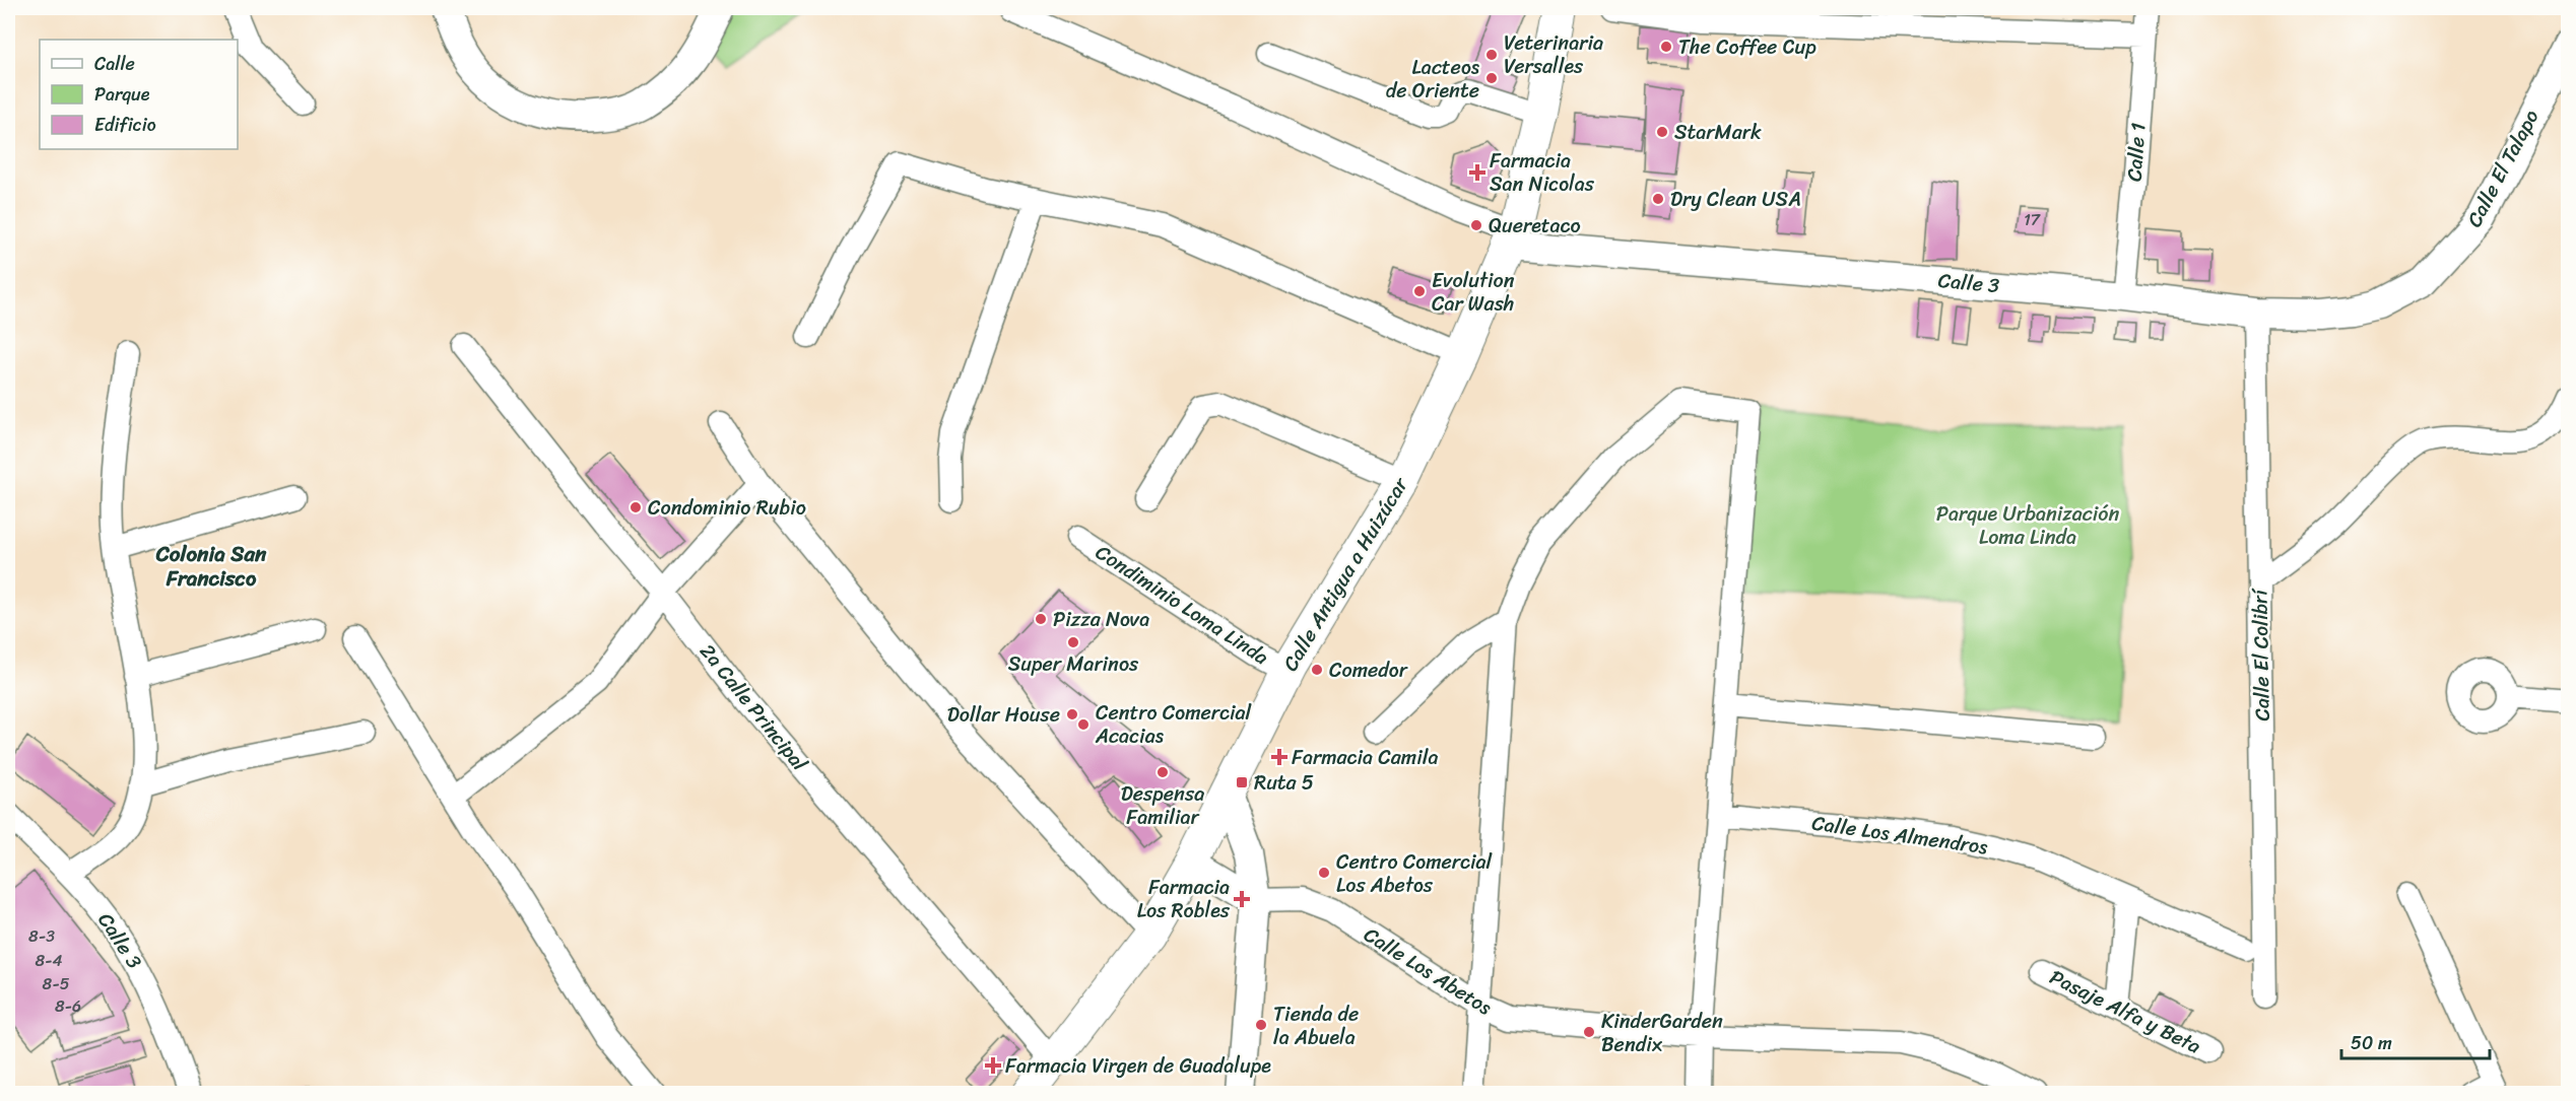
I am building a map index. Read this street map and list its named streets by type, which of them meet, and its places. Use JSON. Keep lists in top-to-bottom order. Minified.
{"streets":{"main road":["Calle Antigua a Huizúcar"],"street":["Calle 1","Calle El Talapo","Calle 3","Condiminio Loma Linda","Calle El Colibrí","2a Calle Principal","Calle Los Almendros","Calle Los Abetos","Pasaje Alfa y Beta"]},"crossings":[["Calle 1","Calle 3"],["Calle El Talapo","Calle 3"],["Calle 3","Calle Antigua a Huizúcar"],["Calle 3","Calle El Colibrí"],["Calle Antigua a Huizúcar","Condiminio Loma Linda"],["Calle Antigua a Huizúcar","2a Calle Principal"]],"districts":["Colonia San Francisco"],"parks":["Parque Urbanización Loma Linda"],"places":{"other":["The Coffee Cup","Veterinaria Versalles","Lacteos de Oriente","StarMark","Dry Clean USA","Queretaco","Evolution Car Wash","Condominio Rubio","Pizza Nova","Super Marinos","Comedor","Dollar House","Centro Comercial Acacias","Despensa Familiar","Centro Comercial Los Abetos","Tienda de la Abuela","KinderGarden Bendix"],"health":["Farmacia San Nicolas","Farmacia Camila","Farmacia Los Robles","Farmacia Virgen de Guadalupe"],"transit":["Ruta 5"]},"house_numbers":["17","8-3","8-4","8-5","8-6"],"legend":["Calle","Parque","Edificio"],"scale_bar":"50 m"}
